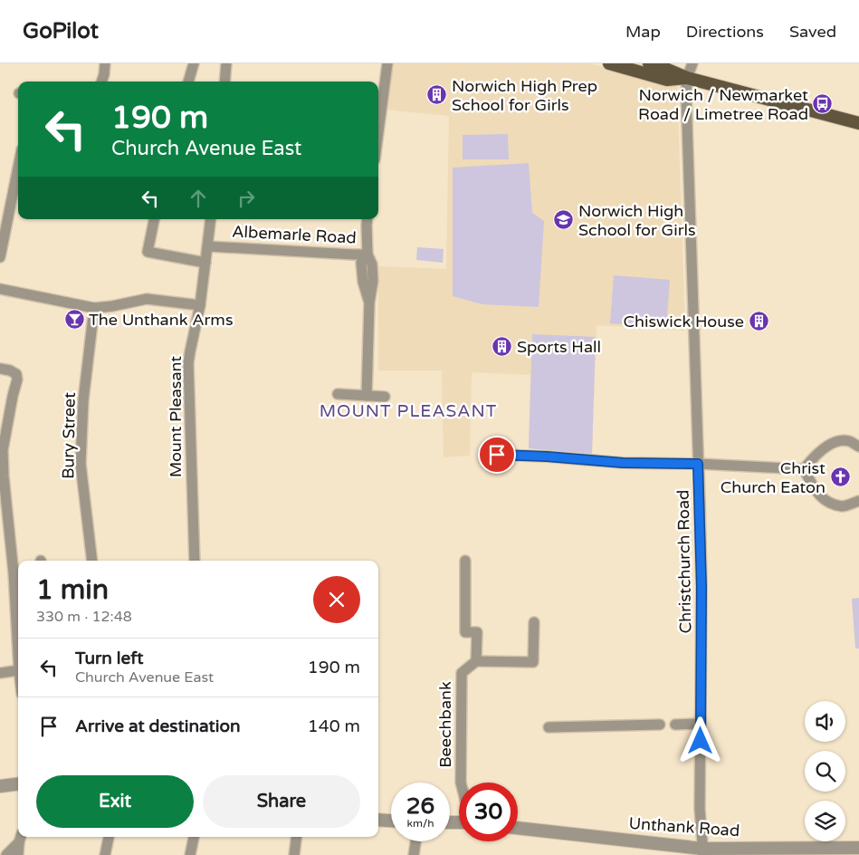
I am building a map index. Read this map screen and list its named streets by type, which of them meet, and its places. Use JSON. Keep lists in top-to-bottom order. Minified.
{"streets":{"street":["Albemarle Road","Mount Pleasant","Bury Street","Christchurch Road","Beechbank","Unthank Road"]},"crossings":[["Albemarle Road","Mount Pleasant"],["Christchurch Road","Unthank Road"]],"districts":["MOUNT PLEASANT"],"places":{"building":["Norwich High Prep School for Girls","Chiswick House","Sports Hall"],"bus stop":["Norwich / Newmarket Road / Limetree Road"],"school or university":["Norwich High School for Girls"],"bar":["The Unthank Arms"],"church":["Christ Church Eaton"]},"page":{"header":"GoPilot","nav":["Map","Directions","Saved"],"turn":["190 m","Church Avenue East"],"heading":["1 min","330 m · 12:48"],"list":[{"name":"Turn left","note":"Church Avenue East","value":"190 m"},{"name":"Arrive at destination","value":"140 m"}],"buttons":["Exit","Share"],"speed":"26 km/h","limit":"30"}}
